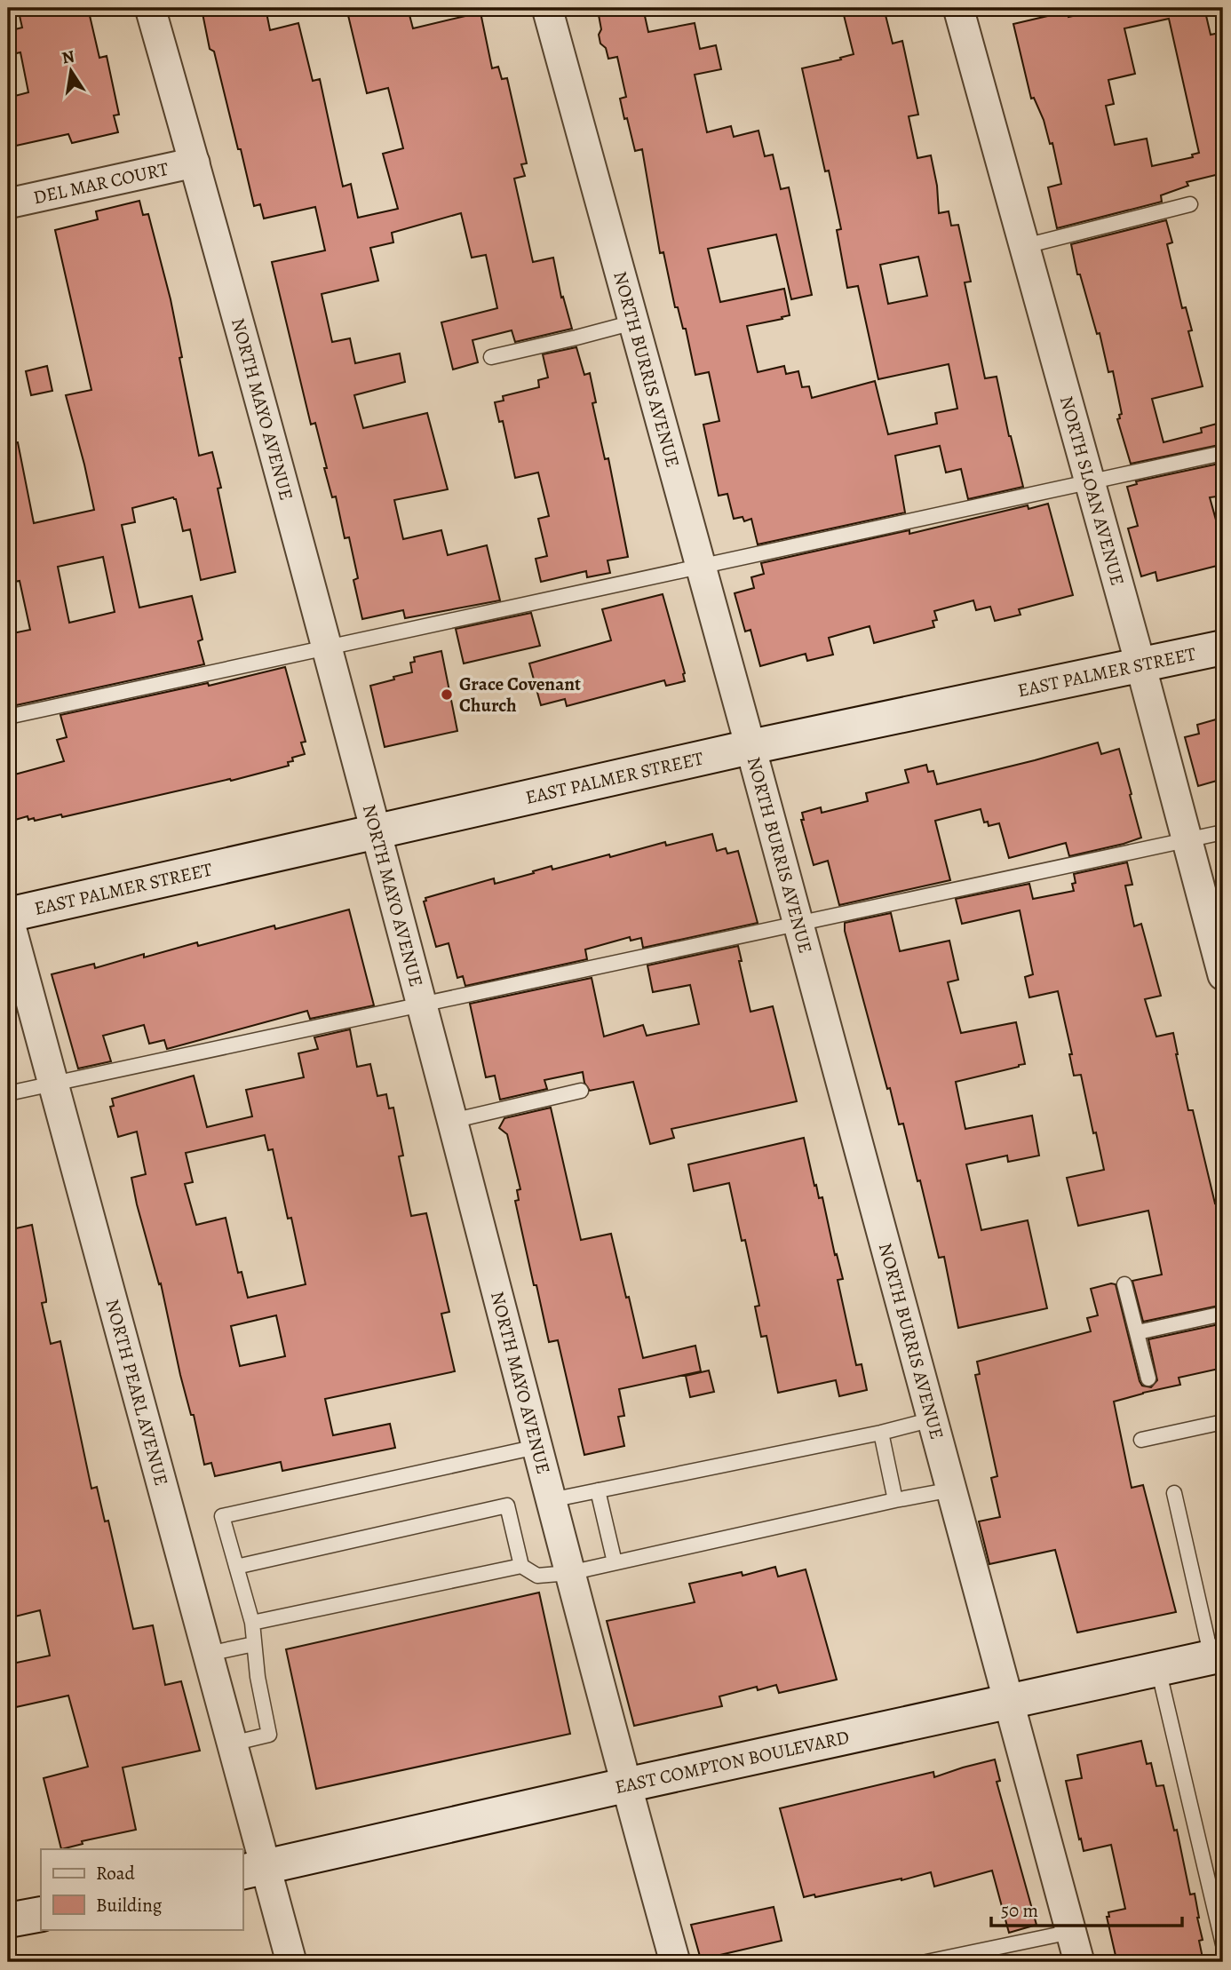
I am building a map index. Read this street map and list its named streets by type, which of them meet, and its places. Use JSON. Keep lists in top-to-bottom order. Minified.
{"streets":{"main road":["EAST PALMER STREET","EAST COMPTON BOULEVARD"],"street":["DEL MAR COURT","NORTH BURRIS AVENUE","NORTH MAYO AVENUE","NORTH SLOAN AVENUE","NORTH PEARL AVENUE"]},"crossings":[["DEL MAR COURT","NORTH MAYO AVENUE"],["NORTH BURRIS AVENUE","EAST PALMER STREET"],["NORTH BURRIS AVENUE","EAST COMPTON BOULEVARD"],["NORTH MAYO AVENUE","EAST PALMER STREET"],["NORTH MAYO AVENUE","EAST COMPTON BOULEVARD"],["NORTH SLOAN AVENUE","EAST PALMER STREET"],["EAST PALMER STREET","NORTH PEARL AVENUE"],["NORTH PEARL AVENUE","EAST COMPTON BOULEVARD"]],"places":["Grace Covenant Church"],"legend":["Road","Building"],"scale_bar":"50 m","north":"top"}
